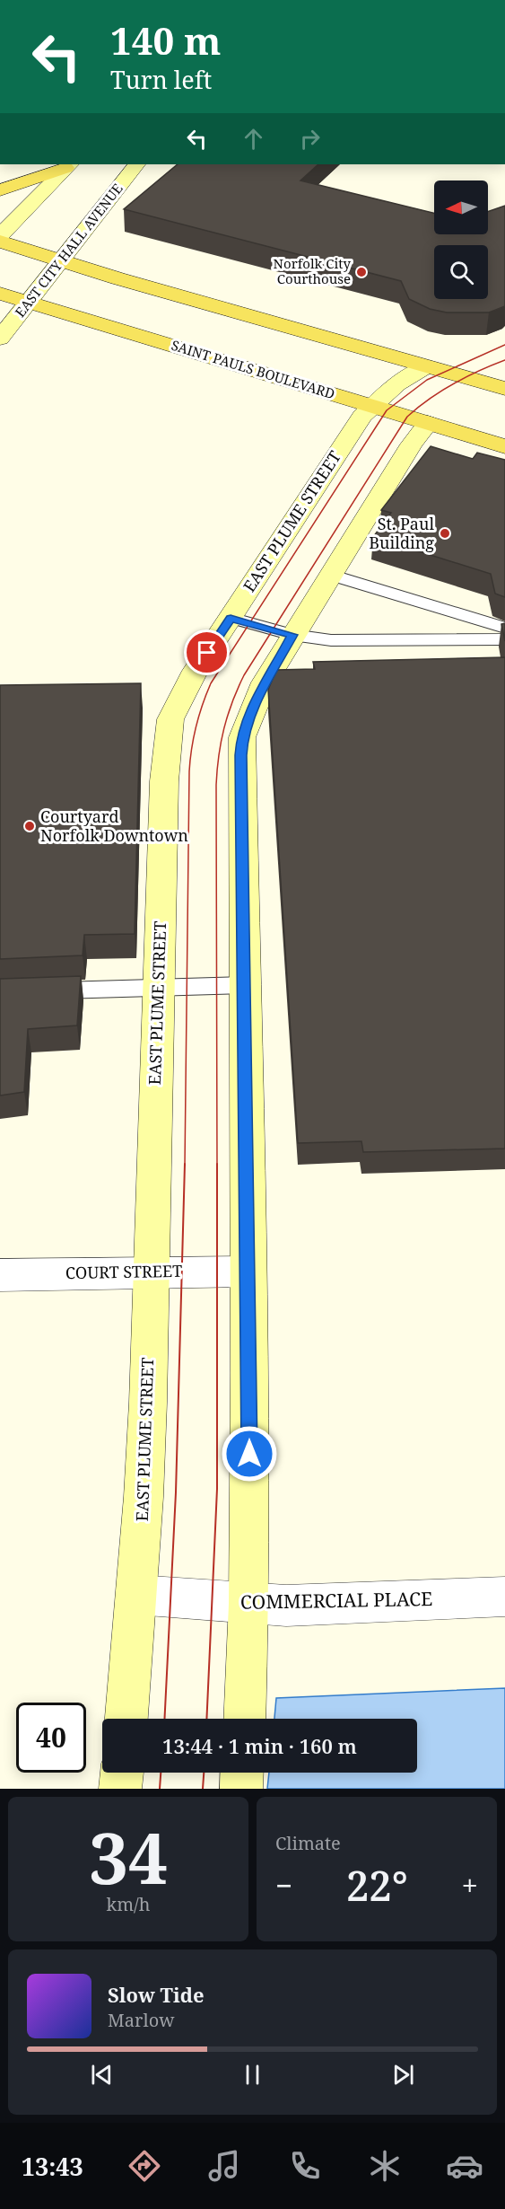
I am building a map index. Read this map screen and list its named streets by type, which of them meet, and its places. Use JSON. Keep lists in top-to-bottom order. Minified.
{"streets":{"main road":["SAINT PAULS BOULEVARD"],"street":["EAST CITY HALL AVENUE","EAST PLUME STREET","COURT STREET","COMMERCIAL PLACE"]},"crossings":[["EAST CITY HALL AVENUE","SAINT PAULS BOULEVARD"],["SAINT PAULS BOULEVARD","EAST PLUME STREET"],["EAST PLUME STREET","COURT STREET"],["EAST PLUME STREET","COMMERCIAL PLACE"]],"places":["Norfolk City Courthouse","St. Paul Building","Courtyard Norfolk Downtown"],"north":"left","page":{"turn":["140 m","Turn left"],"limit":"40","trip":"13:44 · 1 min · 160 m","tile":[["34","km/h"],"Climate"],"heat":["−","22°","+"],"song":["Slow Tide","Marlow"],"tabs":"13:43"}}
